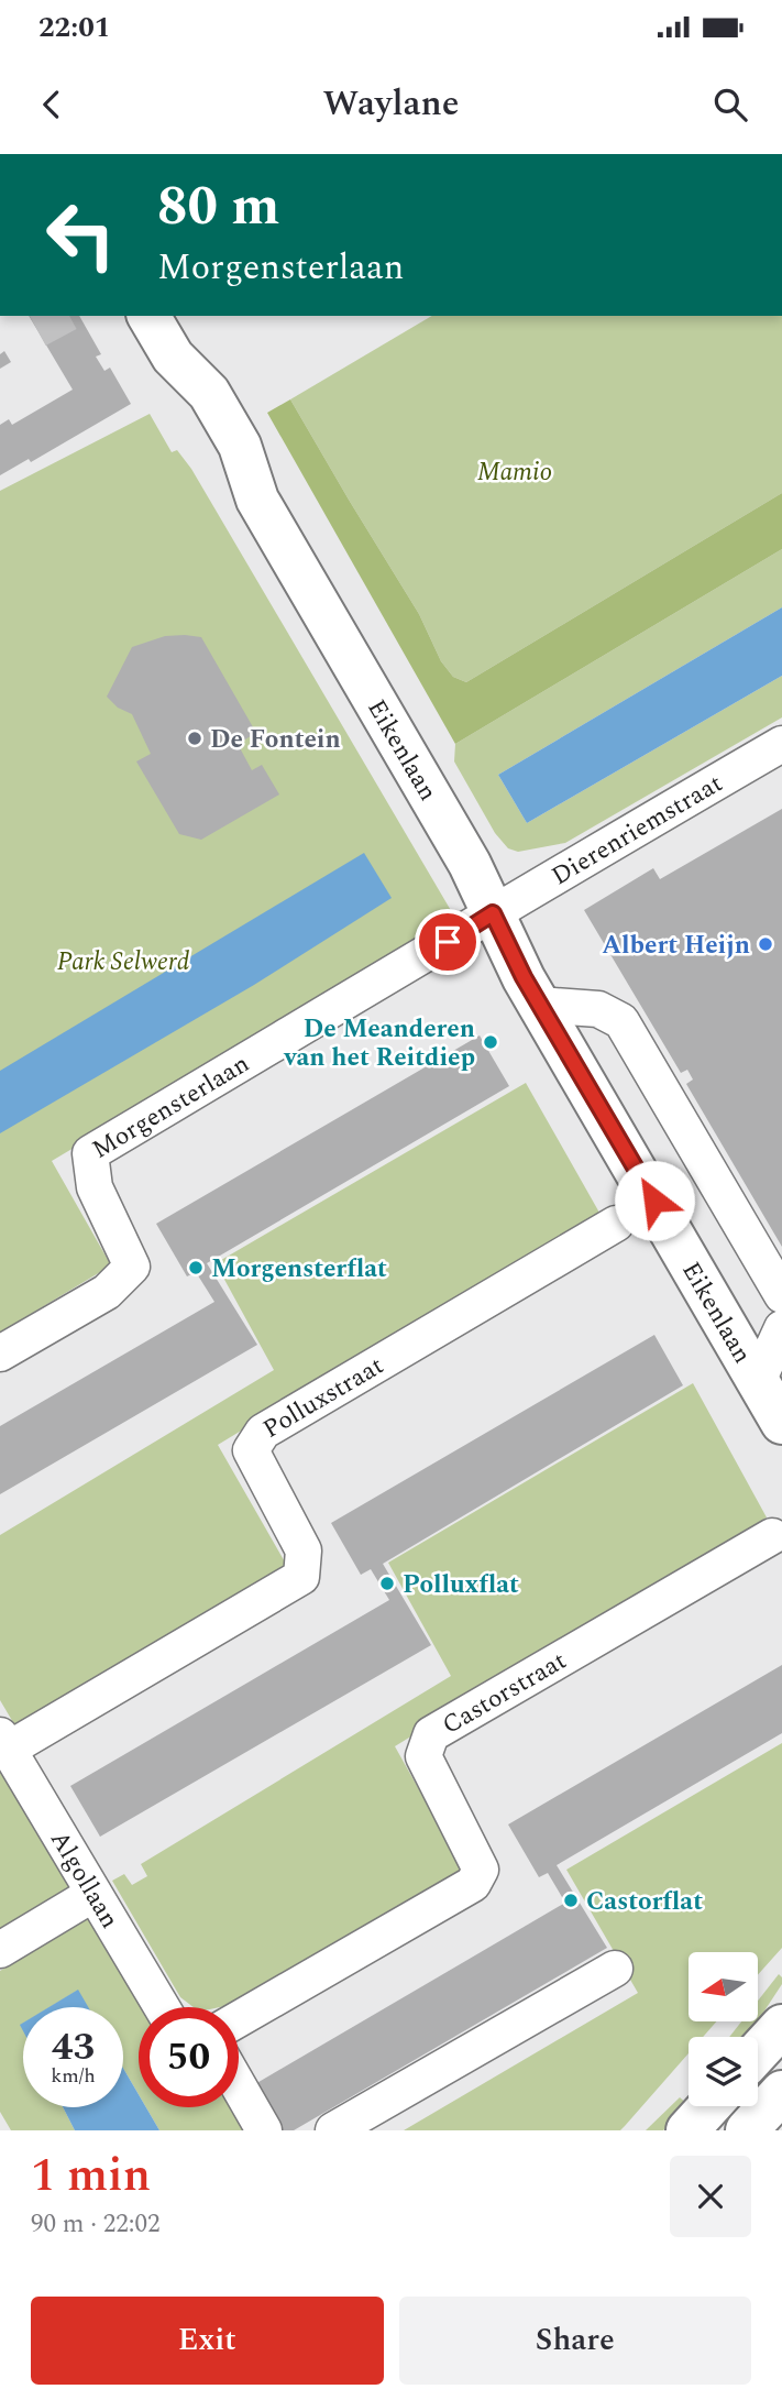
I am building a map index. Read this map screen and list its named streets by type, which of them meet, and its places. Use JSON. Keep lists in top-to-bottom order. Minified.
{"streets":{"main road":["Eikenlaan"],"street":["Dierenriemstraat","Morgensterlaan","Polluxstraat","Castorstraat","Algollaan"]},"crossings":[["Eikenlaan","Dierenriemstraat"],["Eikenlaan","Morgensterlaan"],["Dierenriemstraat","Morgensterlaan"],["Polluxstraat","Algollaan"]],"parks":["Mamio","Park Selwerd"],"places":["De Fontein","Albert Heijn","De Meanderen van het Reitdiep","Morgensterflat","Polluxflat","Castorflat"],"north":"left","page":{"status":"22:01","header":"Waylane","turn":["80 m","Morgensterlaan"],"speed":"43 km/h","limit":"50","heading":["1 min","90 m · 22:02"],"buttons":["Exit","Share"]}}
